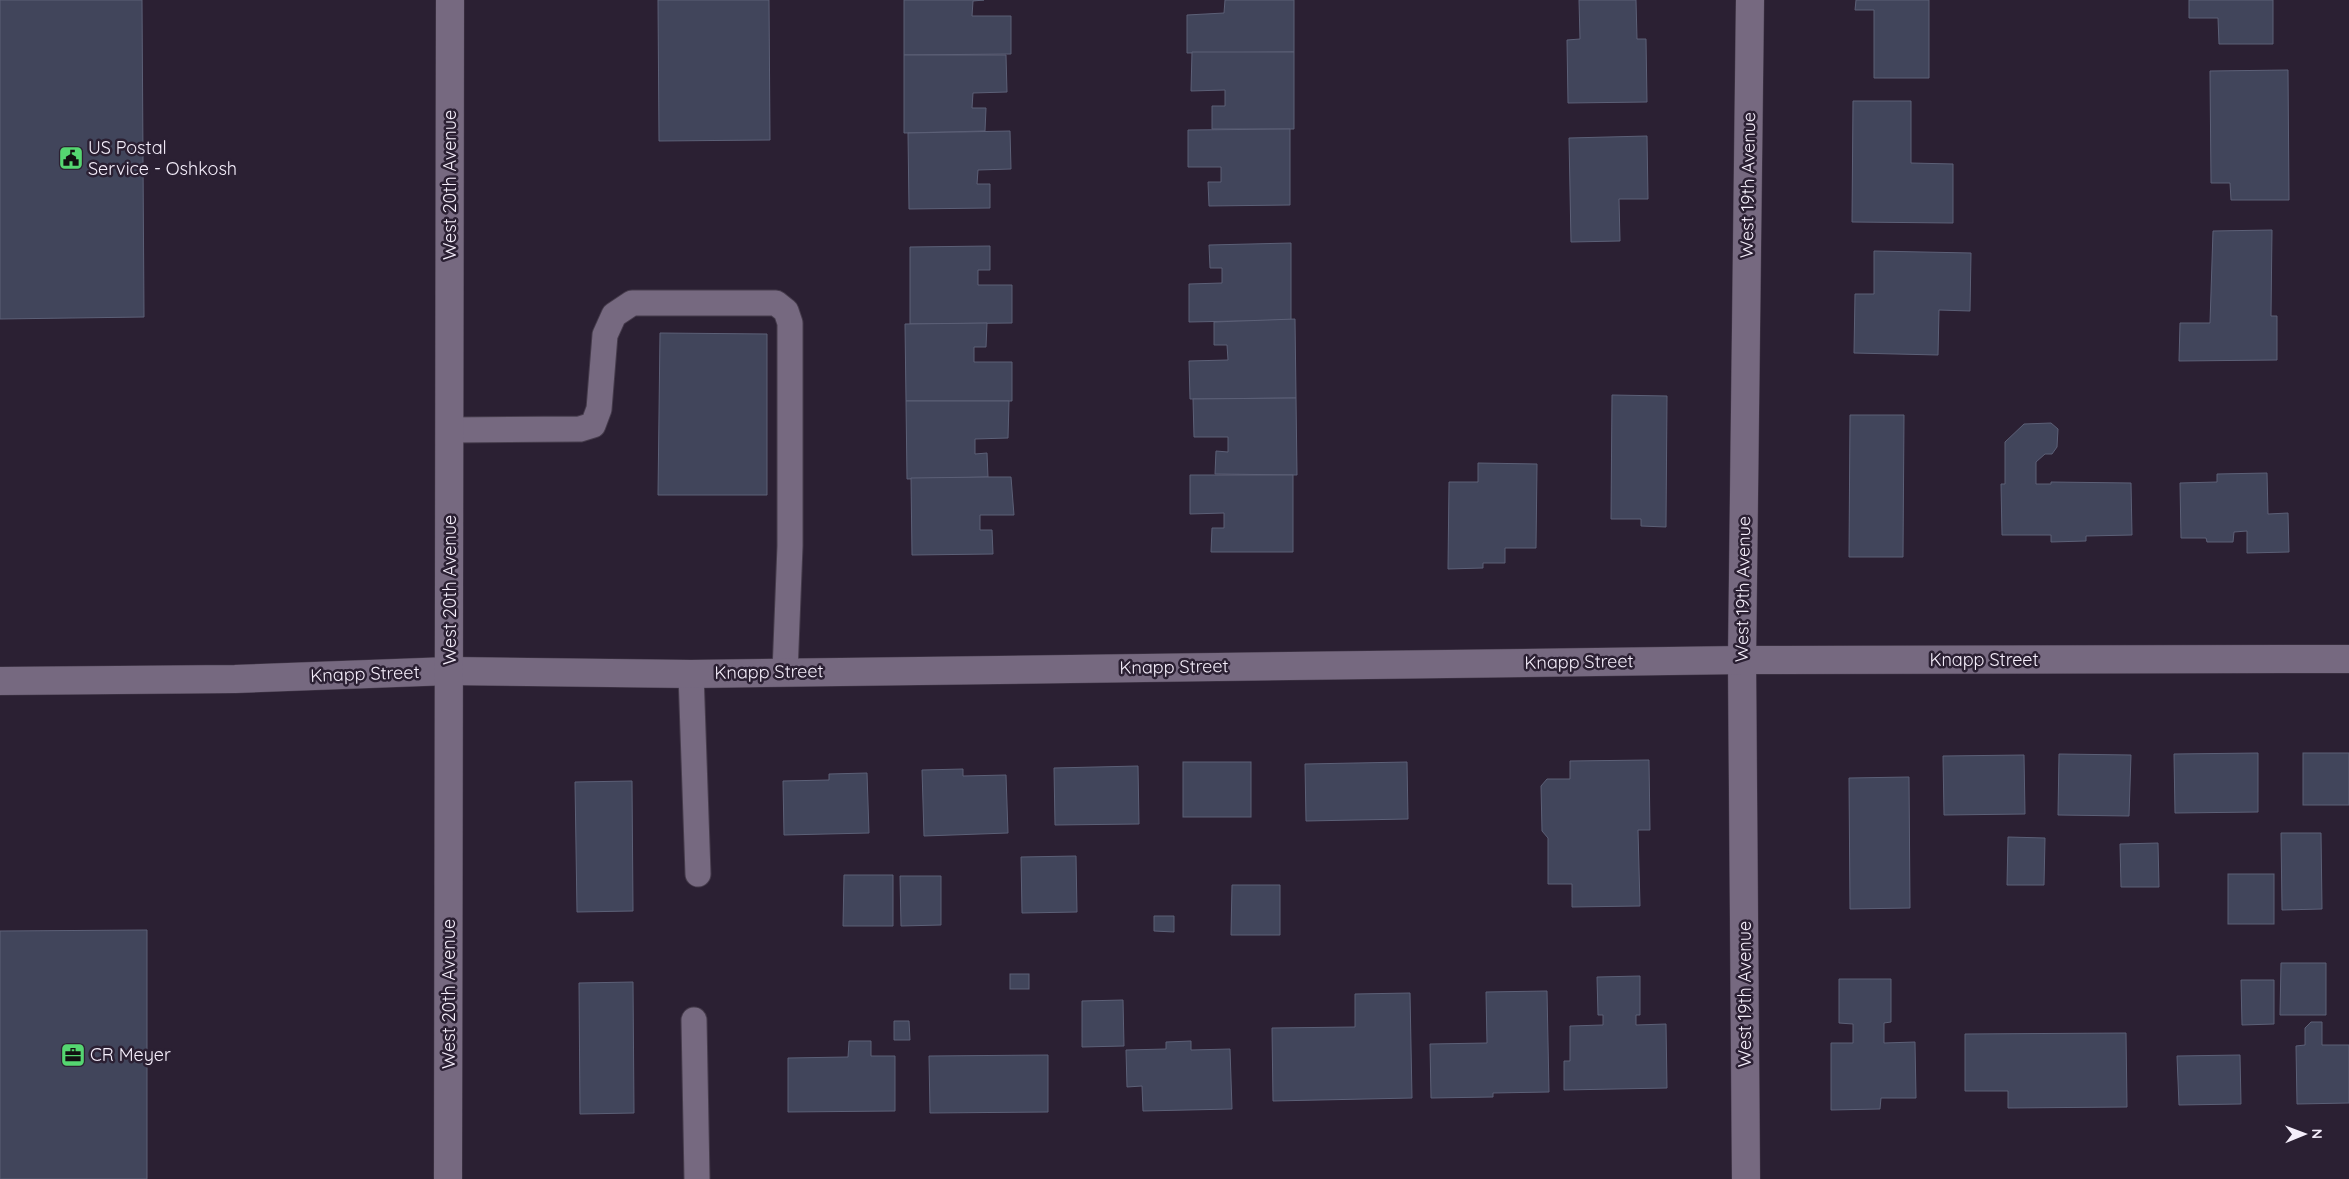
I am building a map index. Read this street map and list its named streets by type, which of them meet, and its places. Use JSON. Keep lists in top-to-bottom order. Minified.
{"streets":{"street":["West 20th Avenue","West 19th Avenue","Knapp Street"]},"crossings":[["West 20th Avenue","Knapp Street"],["West 19th Avenue","Knapp Street"]],"places":{"public building":["US Postal Service - Oshkosh"],"office":["CR Meyer"]},"north":"right"}
